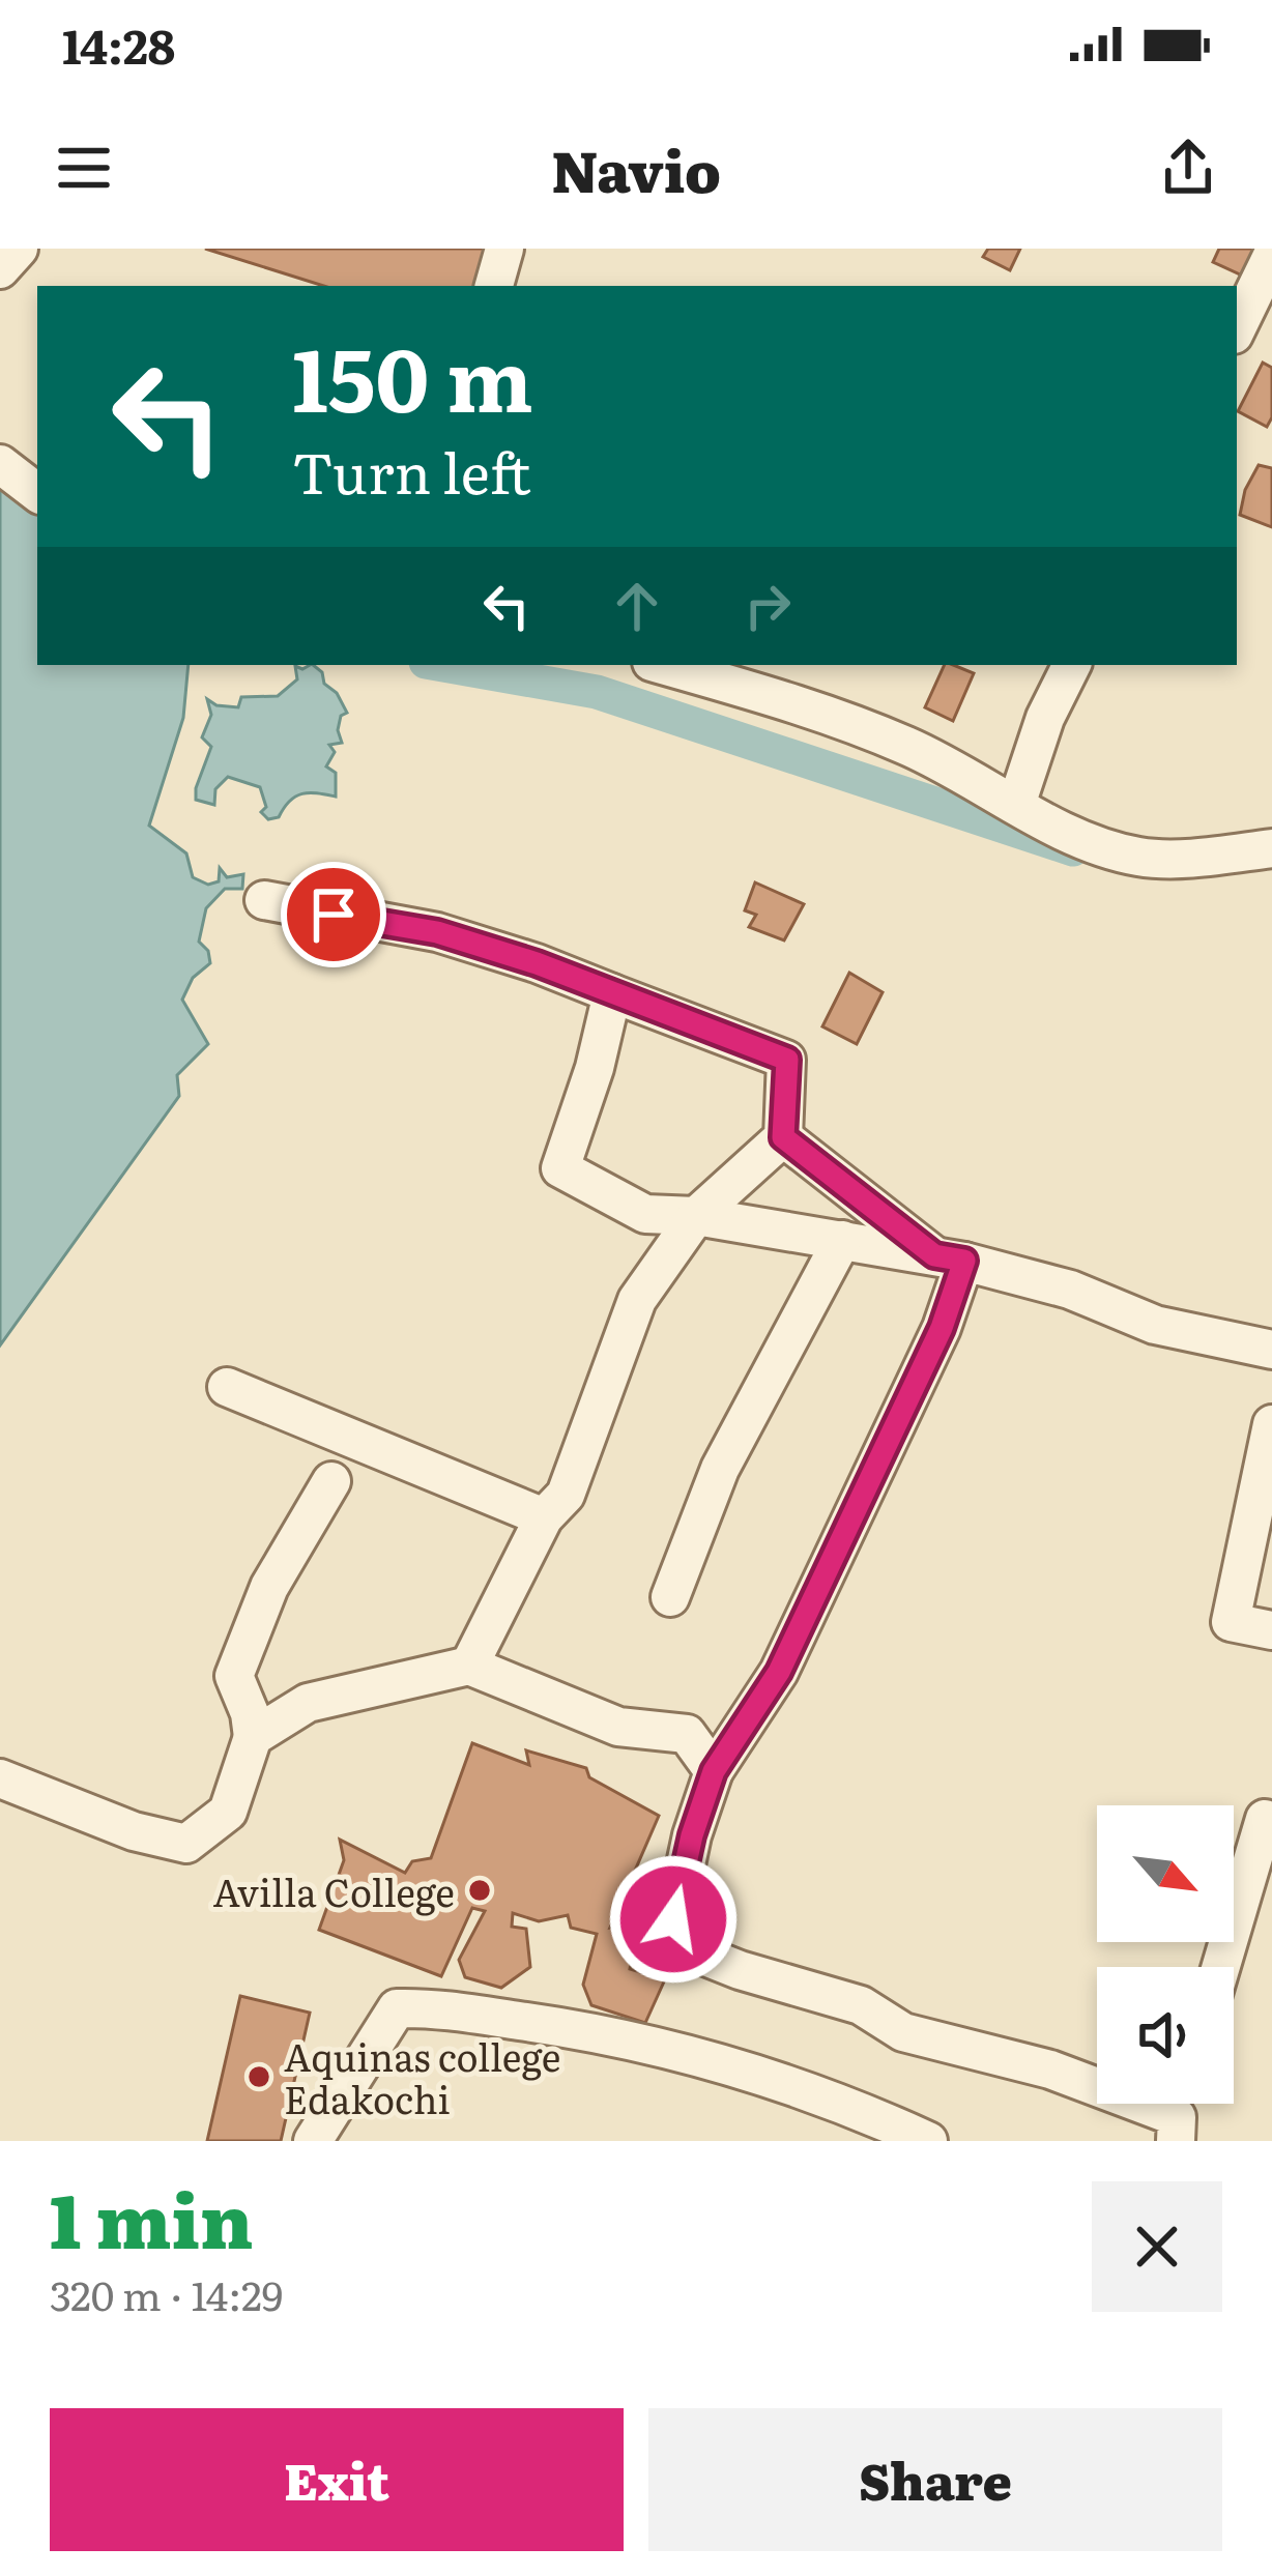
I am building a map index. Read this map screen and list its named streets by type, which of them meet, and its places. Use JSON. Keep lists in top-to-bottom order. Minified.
{"places":["Avilla College","Aquinas college Edakochi"],"north":"bottom right","page":{"status":"14:28","header":"Navio","turn":["150 m","Turn left"],"heading":["1 min","320 m · 14:29"],"buttons":["Exit","Share"]}}
